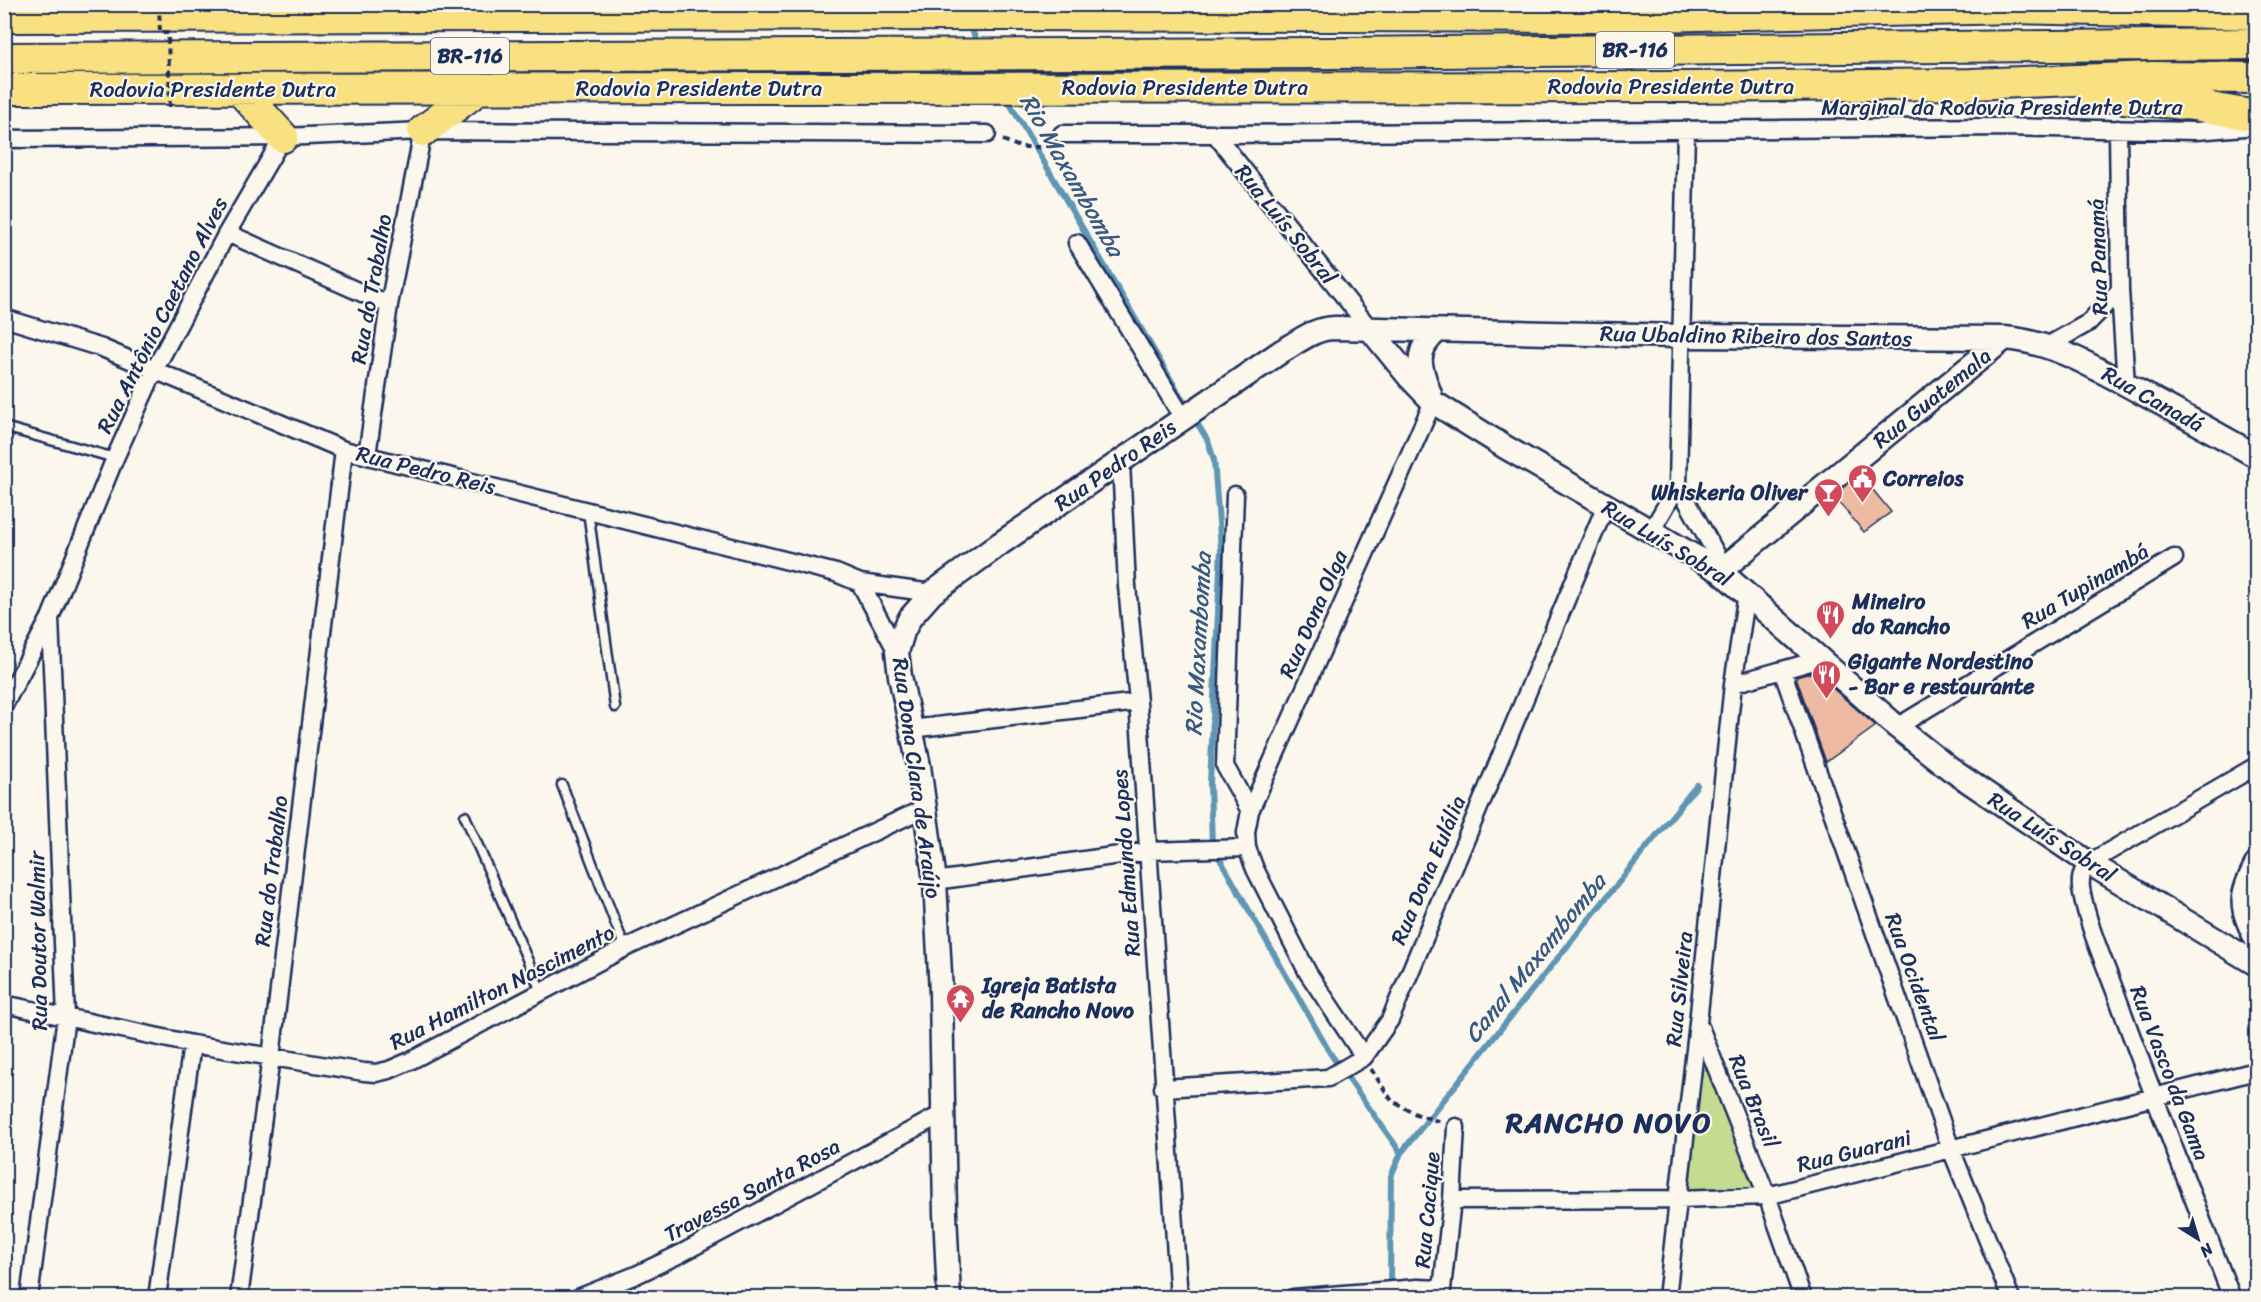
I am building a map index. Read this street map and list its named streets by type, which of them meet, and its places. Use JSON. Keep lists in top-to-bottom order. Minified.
{"streets":{"highway":["BR-116","Rodovia Presidente Dutra"],"main road":["Rua Luís Sobral","Rua Ubaldino Ribeiro dos Santos","Rua Guatemala","Rua Canadá","Rua Pedro Reis","Rua Dona Clara de Araújo"],"street":["Marginal da Rodovia Presidente Dutra","Rua Panamá","Rua do Trabalho","Rua Antônio Caetano Alves","Rua Tupinambá","Rua Dona Olga","Rua Edmundo Lopes","Rua Dona Eulália","Rua Doutor Walmir","Rua Ocidental","Rua Hamilton Nascimento","Rua Silveira","Rua Vasco da Gama","Rua Brasil","Rua Guarani","Travessa Santa Rosa","Rua Cacique"]},"crossings":[["Marginal da Rodovia Presidente Dutra","Rua Luís Sobral"],["Marginal da Rodovia Presidente Dutra","Rua Panamá"],["Rua Luís Sobral","Rua Ubaldino Ribeiro dos Santos"],["Rua Luís Sobral","Rua Guatemala"],["Rua Luís Sobral","Rua Pedro Reis"],["Rua Luís Sobral","Rua Tupinambá"],["Rua Luís Sobral","Rua Dona Olga"],["Rua Luís Sobral","Rua Dona Eulália"],["Rua Luís Sobral","Rua Silveira"],["Rua Luís Sobral","Rua Vasco da Gama"],["Rua Panamá","Rua Canadá"],["Rua do Trabalho","Rua Pedro Reis"],["Rua do Trabalho","Rua Hamilton Nascimento"],["Rua Antônio Caetano Alves","Rua Pedro Reis"],["Rua Antônio Caetano Alves","Rua Doutor Walmir"],["Rua Ubaldino Ribeiro dos Santos","Rua Guatemala"],["Rua Ubaldino Ribeiro dos Santos","Rua Canadá"],["Rua Ubaldino Ribeiro dos Santos","Rua Pedro Reis"],["Rua Pedro Reis","Rua Dona Clara de Araújo"],["Rua Pedro Reis","Rua Edmundo Lopes"],["Rua Dona Olga","Rua Dona Eulália"],["Rua Dona Clara de Araújo","Rua Hamilton Nascimento"],["Rua Dona Clara de Araújo","Travessa Santa Rosa"],["Rua Edmundo Lopes","Rua Dona Eulália"],["Rua Doutor Walmir","Rua Hamilton Nascimento"],["Rua Ocidental","Rua Guarani"],["Rua Silveira","Rua Brasil"],["Rua Silveira","Rua Guarani"],["Rua Vasco da Gama","Rua Guarani"],["Rua Brasil","Rua Guarani"],["Rua Guarani","Rua Cacique"]],"districts":["RANCHO NOVO"],"water":["Rio Maxambomba","Canal Maxambomba"],"places":{"public building":["Correios"],"bar":["Whiskeria Oliver"],"restaurant":["Mineiro do Rancho","Gigante Nordestino - Bar e restaurante"],"temple":["Igreja Batista de Rancho Novo"]},"north":"bottom right"}
